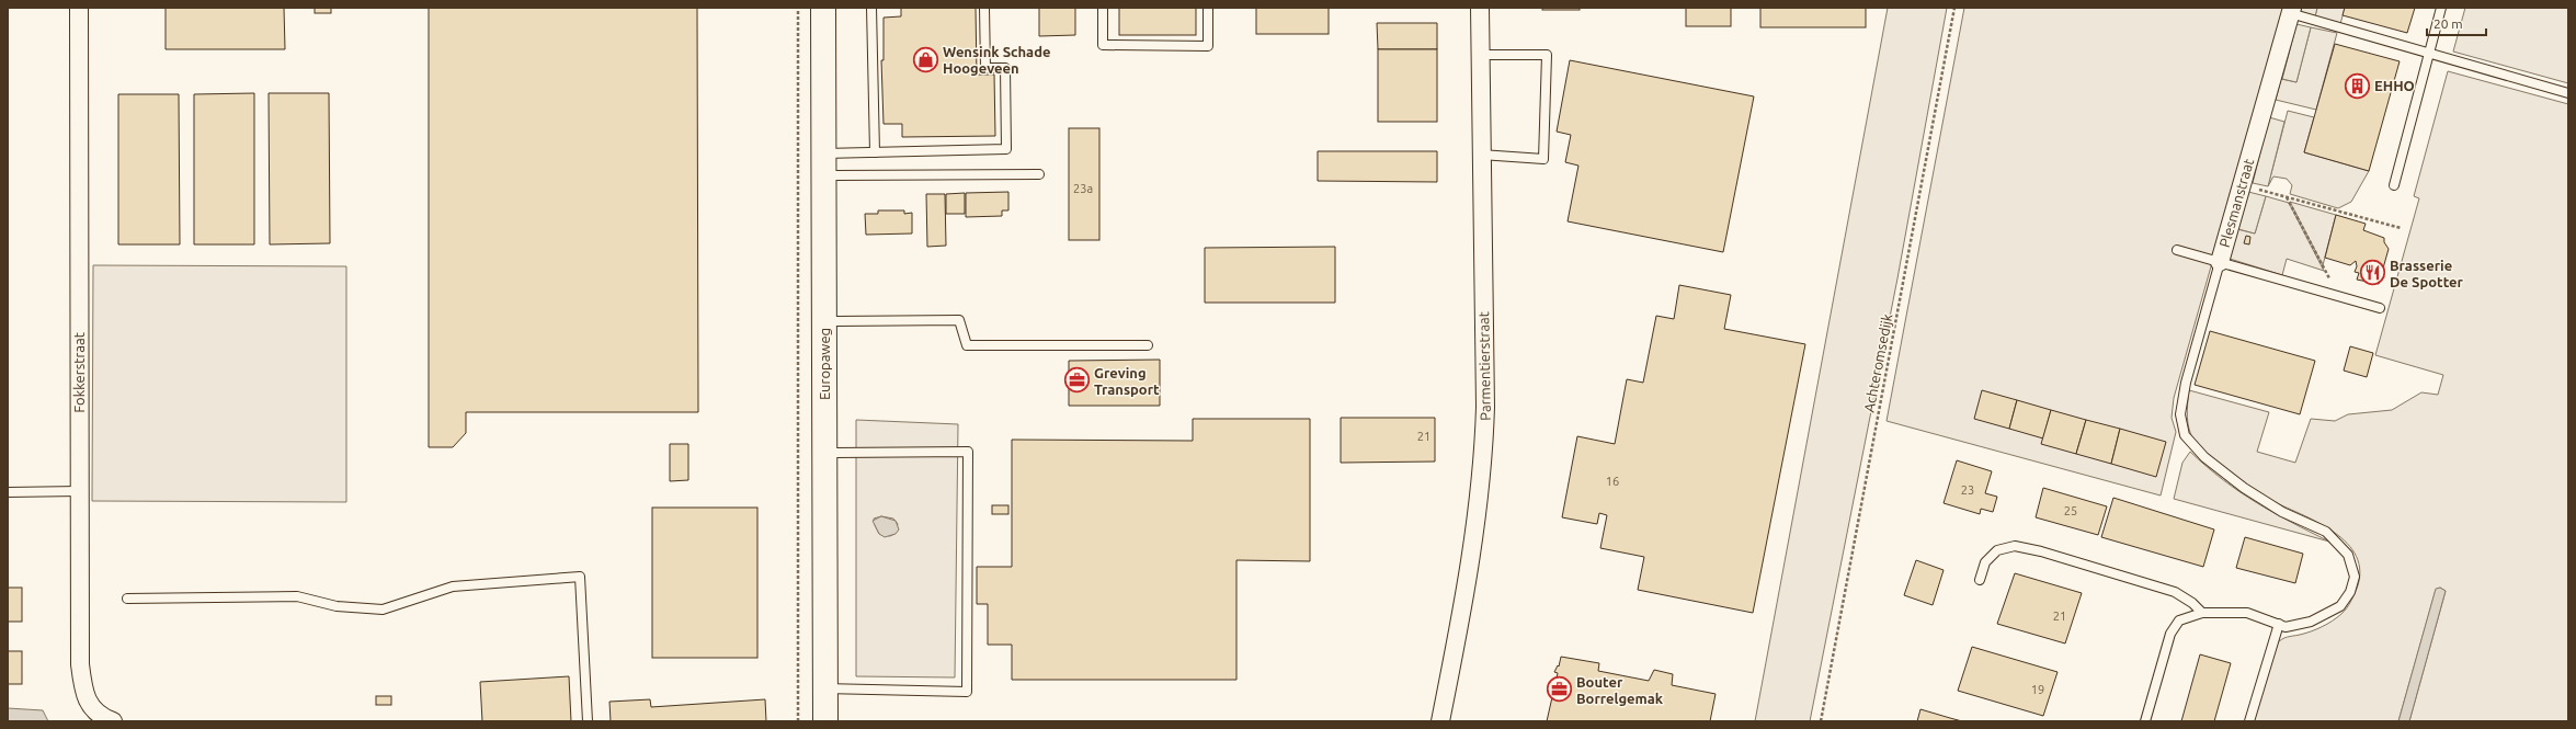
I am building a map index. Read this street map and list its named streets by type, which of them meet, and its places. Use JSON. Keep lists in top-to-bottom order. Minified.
{"streets":{"main road":["Europaweg"],"street":["Plesmanstraat","Parmentierstraat","Fokkerstraat"],"path":["Achteromsedijk"]},"places":{"shop":["Wensink Schade Hoogeveen"],"building":["EHHO"],"restaurant":["Brasserie De Spotter"],"office":["Greving Transport","Bouter Borrelgemak"]},"house_numbers":["23a","21","16","23","25","21","19"],"scale_bar":"20 m"}
